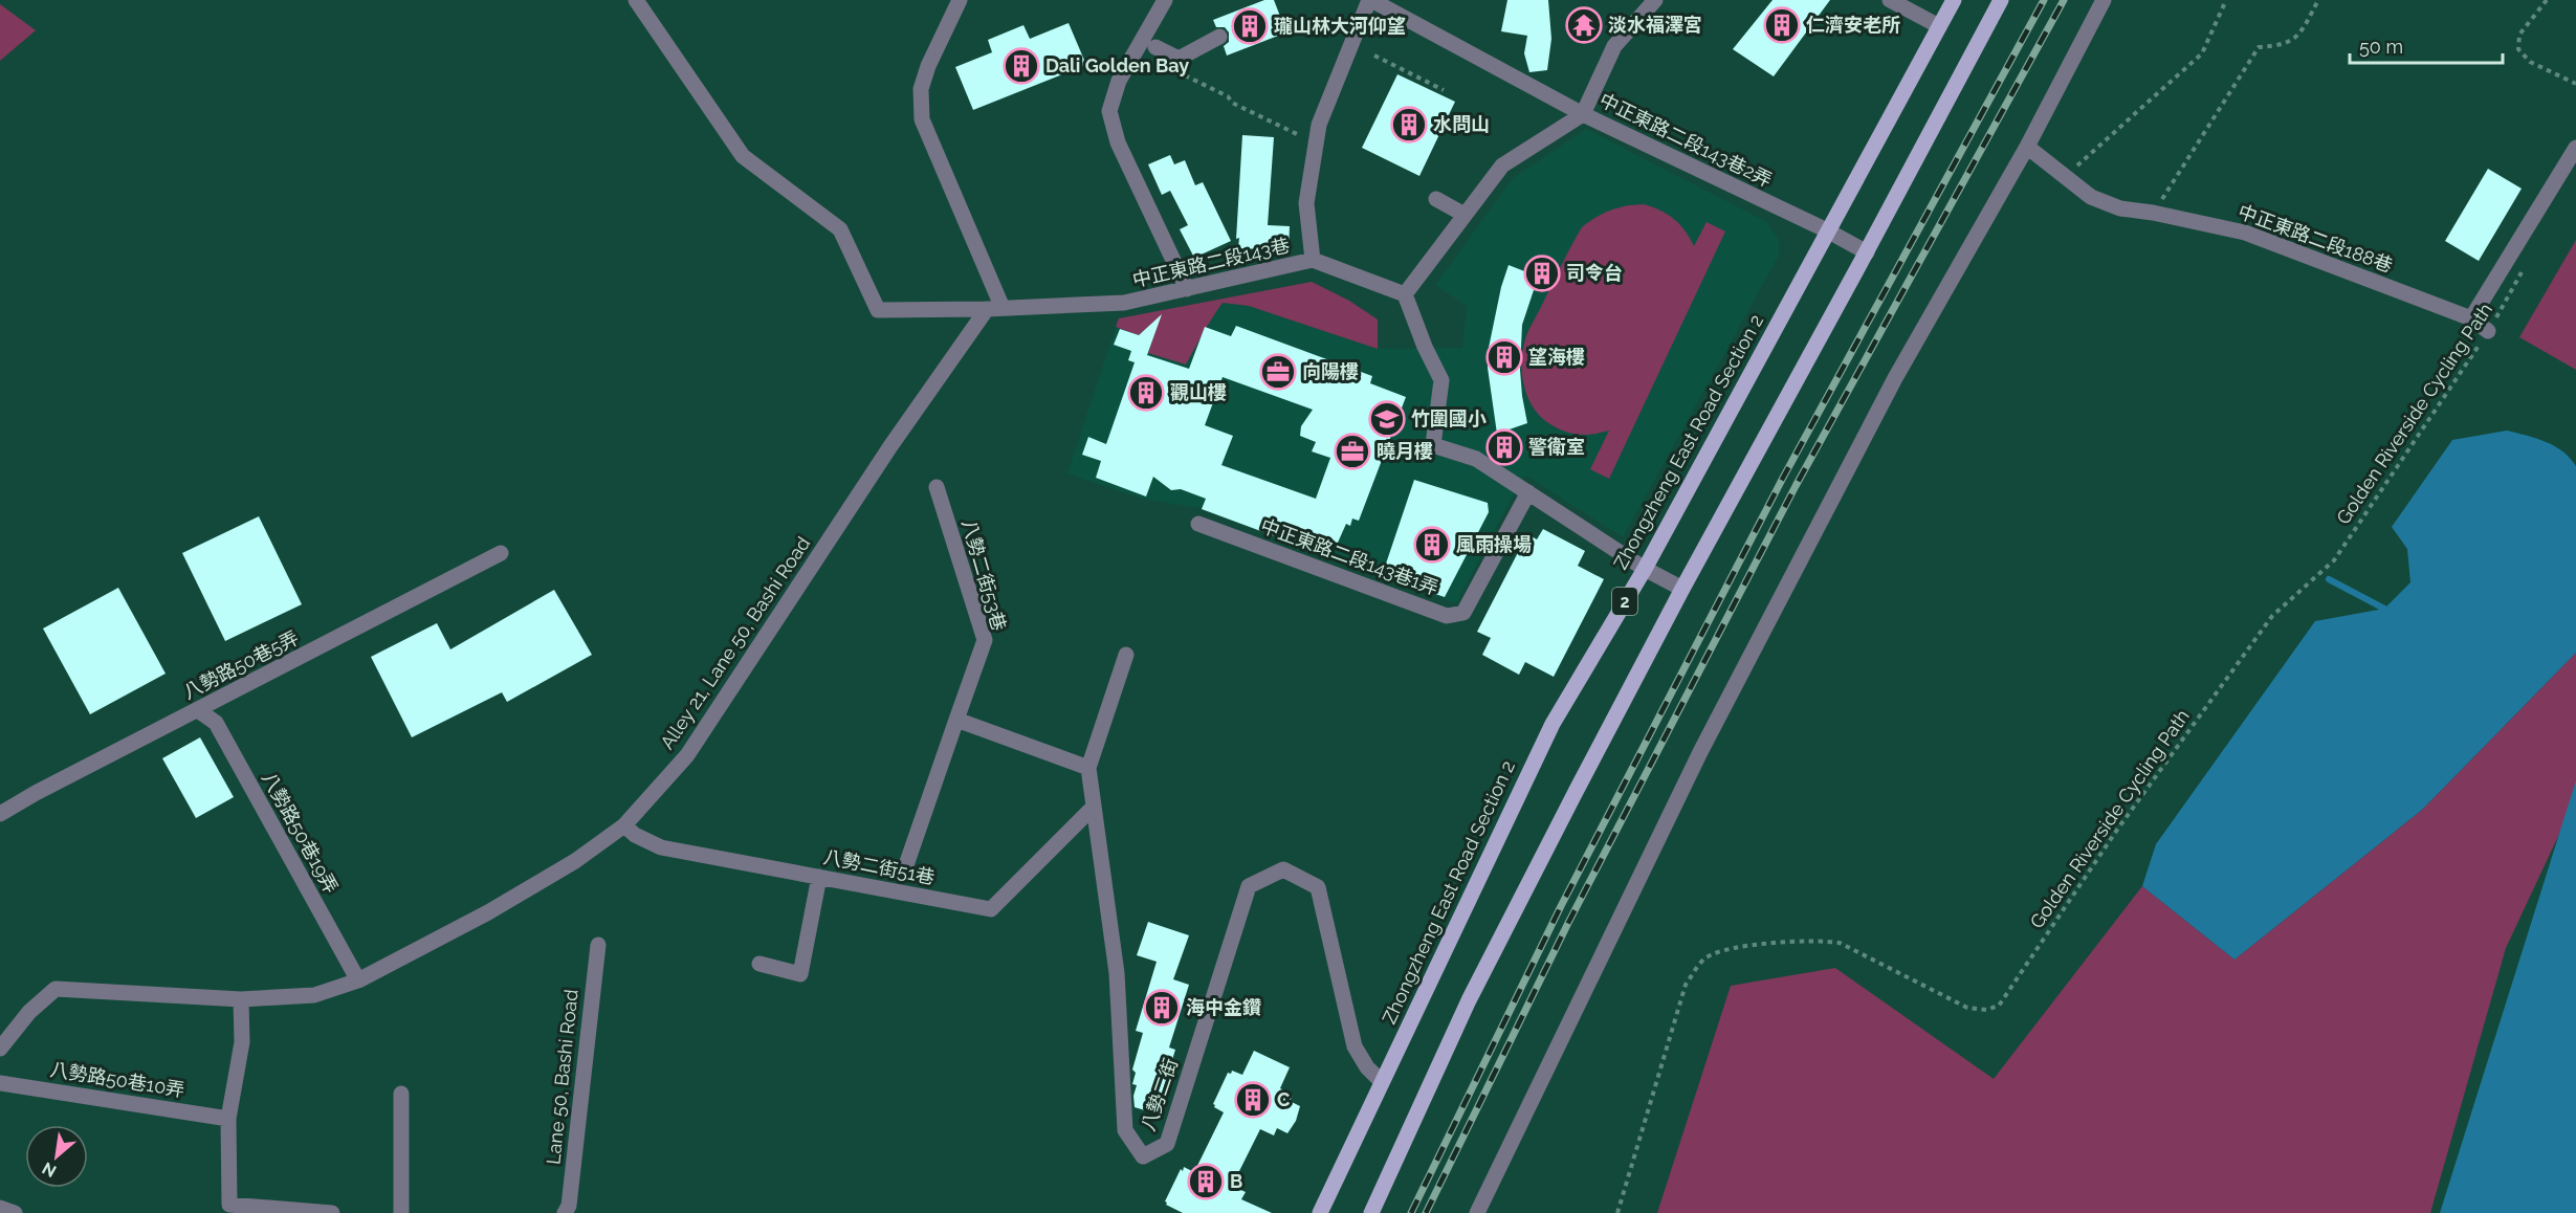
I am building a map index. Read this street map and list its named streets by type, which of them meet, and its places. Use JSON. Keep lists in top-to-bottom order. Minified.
{"streets":{"main road":["Zhongzheng East Road Section 2","2"],"street":["中正東路二段143巷2弄","中正東路二段188巷","中正東路二段143巷","中正東路二段143巷1弄","八勢二街53巷","Alley 21, Lane 50, Bashi Road","八勢路50巷5弄","八勢路50巷19弄","八勢二街51巷","Lane 50, Bashi Road","八勢路50巷10弄","八勢二街"],"path":["Golden Riverside Cycling Path"]},"crossings":[["中正東路二段143巷2弄","中正東路二段143巷"],["中正東路二段143巷2弄","Zhongzheng East Road Section 2"],["中正東路二段143巷2弄","2"],["中正東路二段188巷","Golden Riverside Cycling Path"],["中正東路二段143巷","Alley 21, Lane 50, Bashi Road"],["Zhongzheng East Road Section 2","八勢二街"],["Alley 21, Lane 50, Bashi Road","八勢路50巷19弄"],["Alley 21, Lane 50, Bashi Road","八勢二街51巷"],["八勢路50巷5弄","八勢路50巷19弄"],["八勢二街51巷","八勢二街"]],"places":{"temple":["淡水福澤宮"],"building":["仁濟安老所","瓏山林大河仰望","Dali Golden Bay","水問山","司令台","望海樓","觀山樓","警衛室","風雨操場","海中金鑽","C","B"],"office":["向陽樓","曉月樓"],"school or university":["竹圍國小"]},"scale_bar":"50 m","north":"bottom left"}
